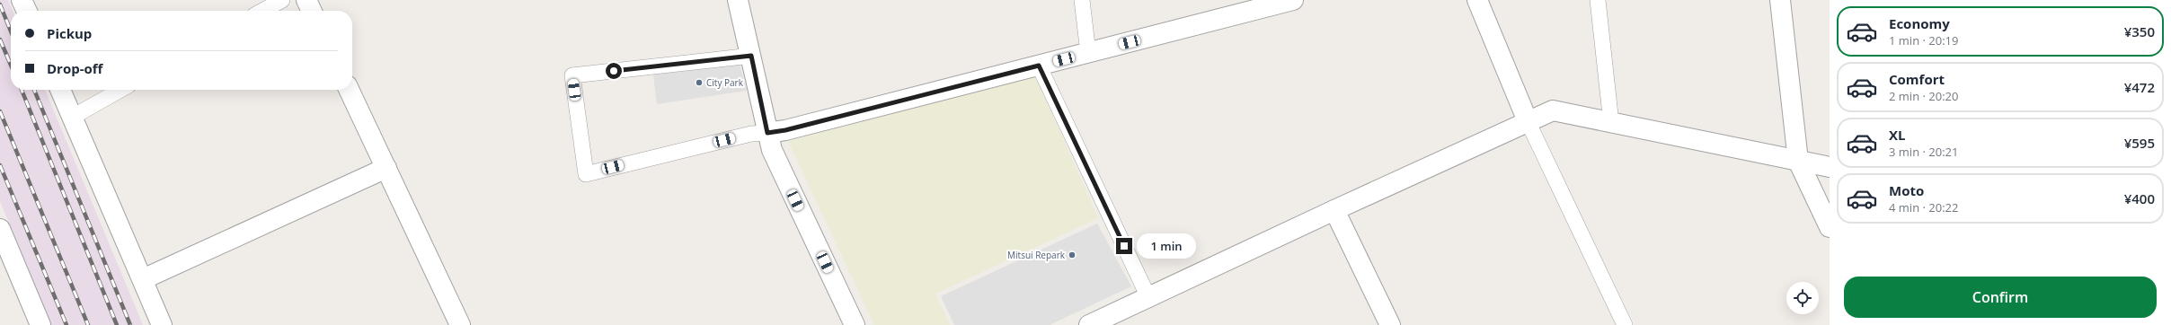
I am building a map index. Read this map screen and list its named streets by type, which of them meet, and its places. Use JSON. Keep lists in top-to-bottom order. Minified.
{"places":["City Park","Mitsui Repark"],"page":{"list":[{"name":"Economy","note":"1 min · 20:19","value":"¥350"},{"name":"Comfort","note":"2 min · 20:20","value":"¥472"},{"name":"XL","note":"3 min · 20:21","value":"¥595"},{"name":"Moto","note":"4 min · 20:22","value":"¥400"}],"banner":["Pickup","Drop-off"],"bubble":"1 min","buttons":"Confirm"}}
